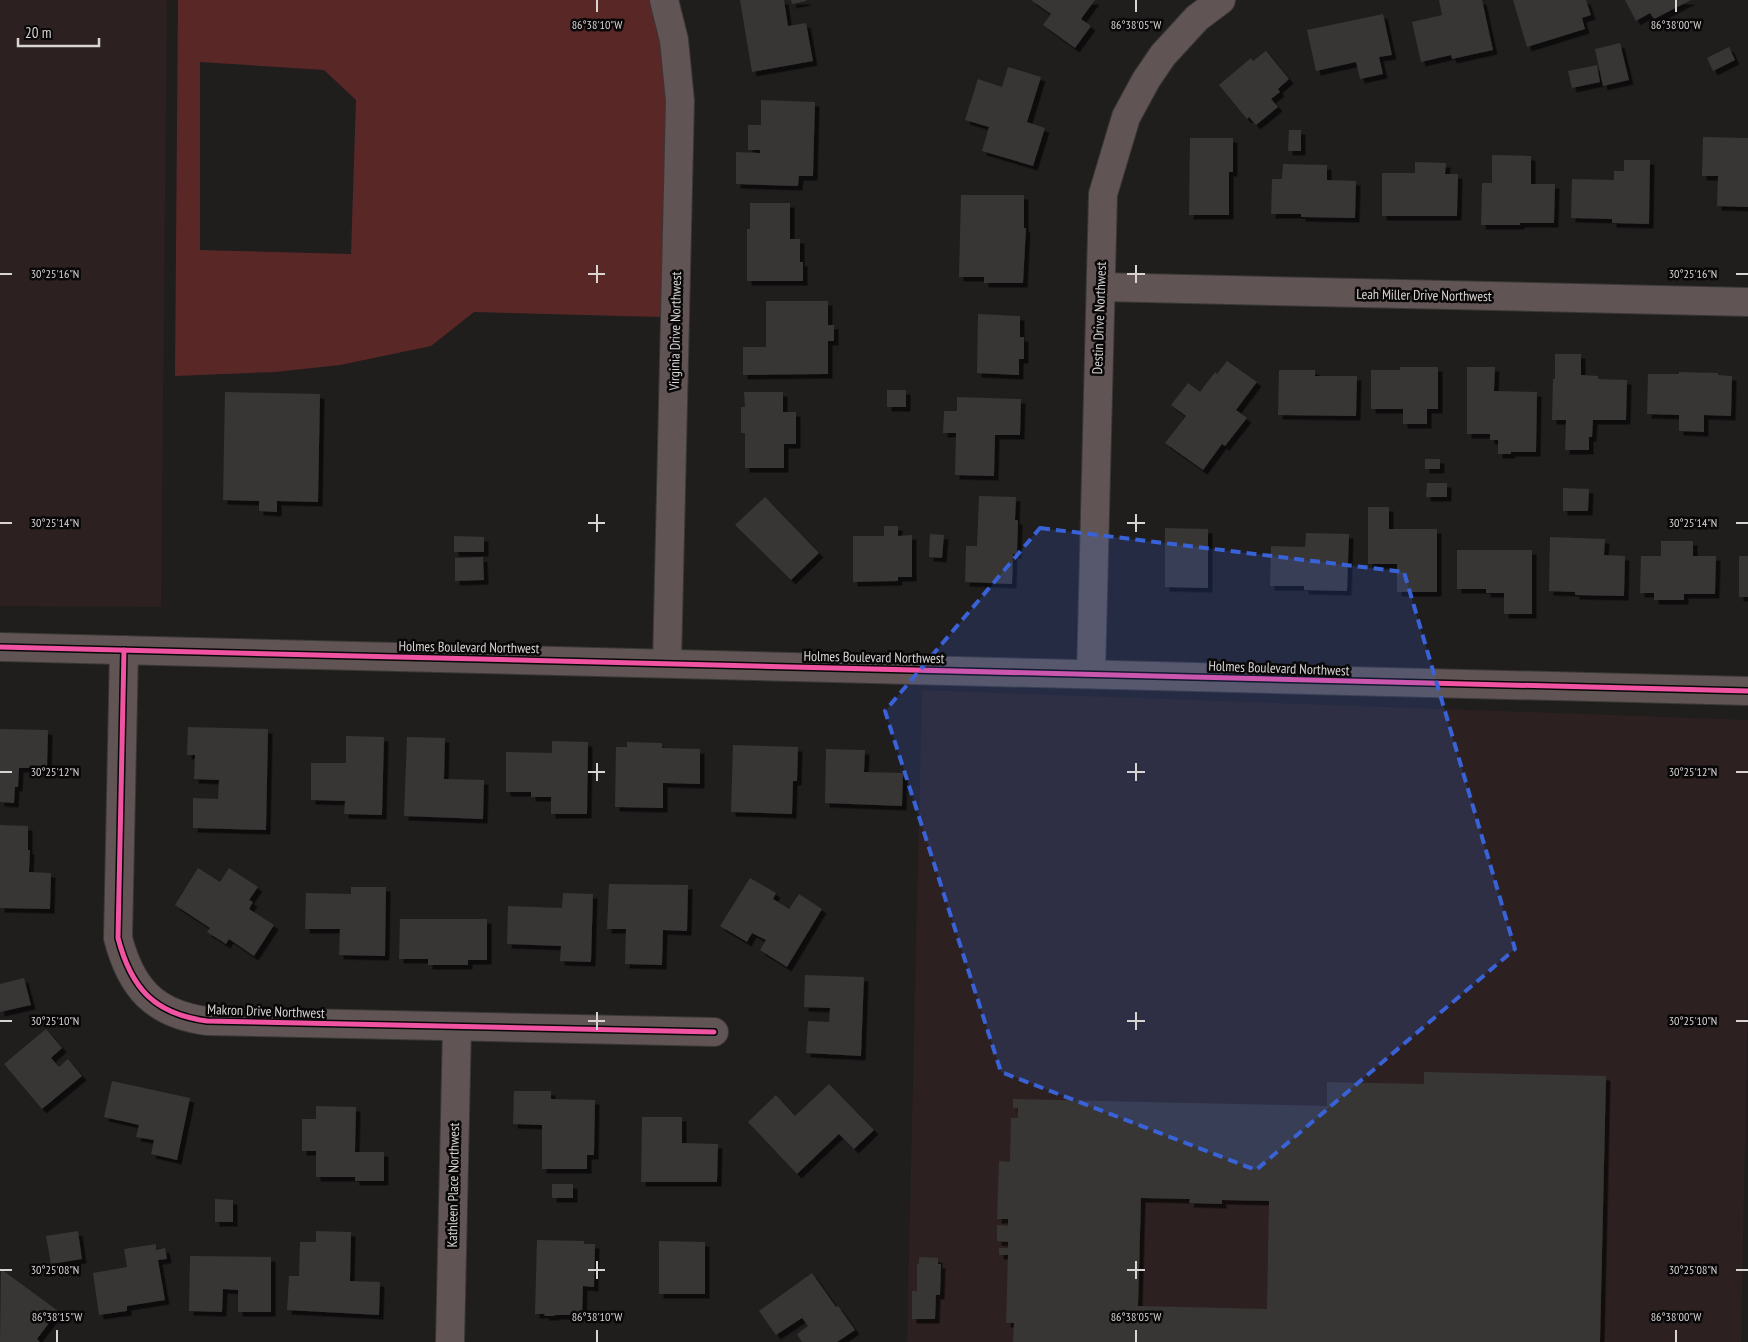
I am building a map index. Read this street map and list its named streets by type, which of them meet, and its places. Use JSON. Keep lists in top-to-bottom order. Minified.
{"streets":{"street":["Leah Miller Drive Northwest","Destin Drive Northwest","Virginia Drive Northwest","Holmes Boulevard Northwest","Makron Drive Northwest","Kathleen Place Northwest"]},"crossings":[["Leah Miller Drive Northwest","Destin Drive Northwest"],["Destin Drive Northwest","Holmes Boulevard Northwest"],["Virginia Drive Northwest","Holmes Boulevard Northwest"],["Holmes Boulevard Northwest","Makron Drive Northwest"],["Makron Drive Northwest","Kathleen Place Northwest"]],"scale_bar":"20 m","coordinates":["86°38'10\"W","86°38'05\"W","86°38'00\"W","30°25'16\"N","30°25'14\"N","30°25'12\"N","30°25'10\"N","30°25'08\"N","86°38'15\"W"]}
